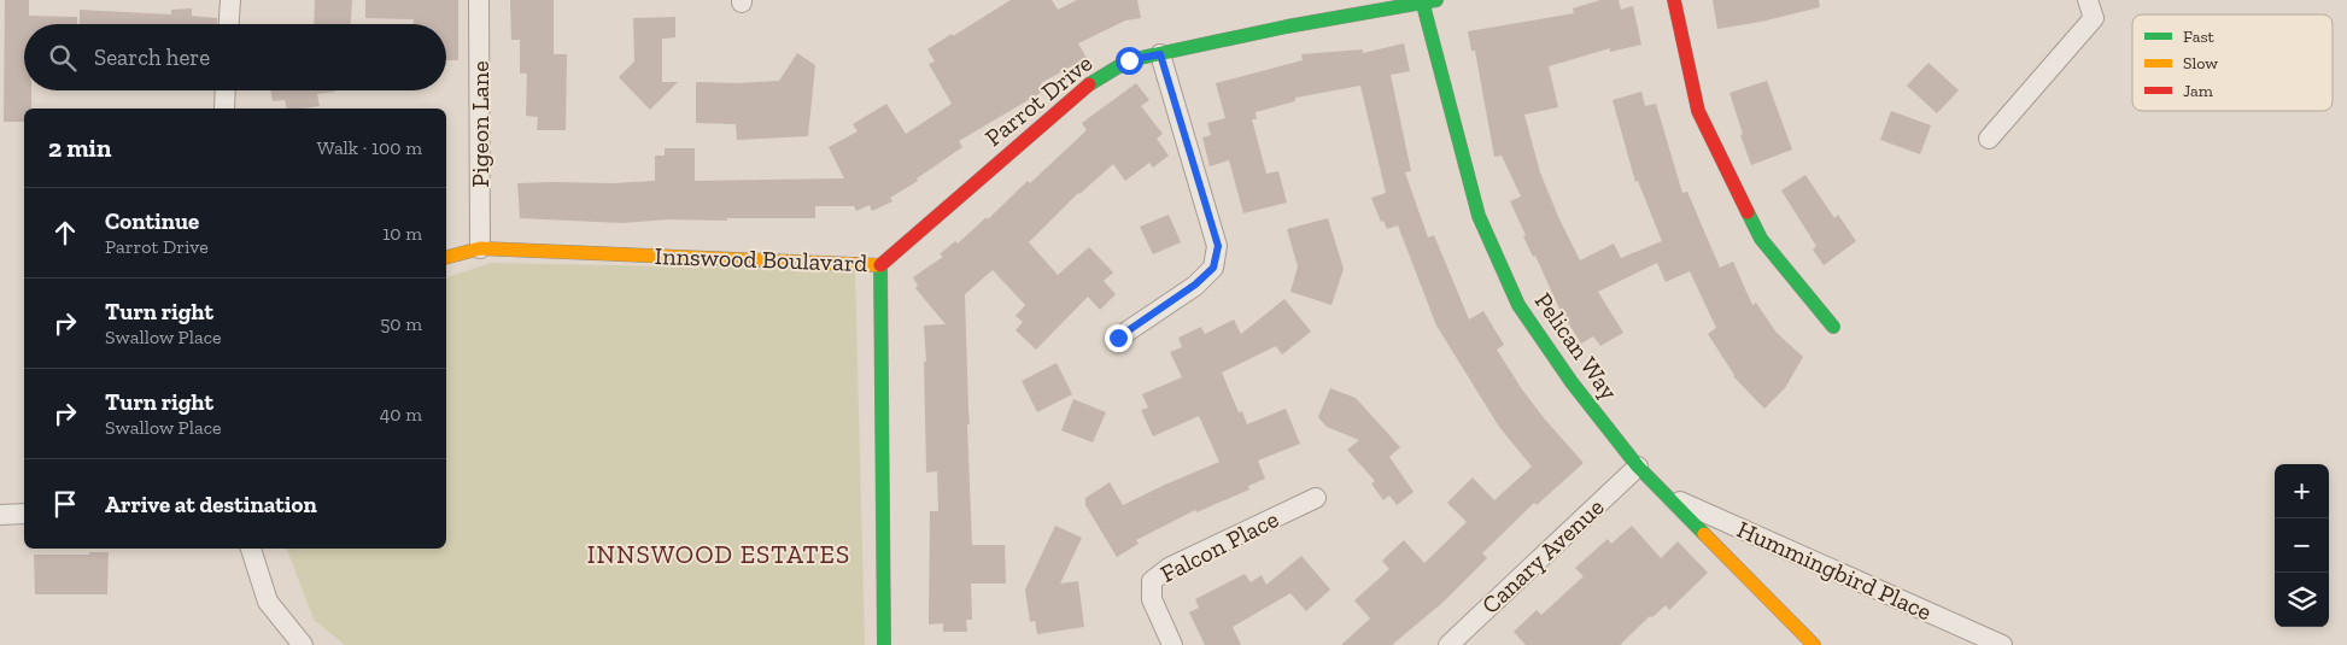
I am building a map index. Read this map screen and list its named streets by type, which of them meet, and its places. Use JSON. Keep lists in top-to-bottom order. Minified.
{"streets":{"street":["Parrot Drive","Pigeon Lane","Innswood Boulavard","Pelican Way","Falcon Place","Canary Avenue","Hummingbird Place"]},"crossings":[["Parrot Drive","Innswood Boulavard"],["Parrot Drive","Pelican Way"],["Pigeon Lane","Innswood Boulavard"],["Pelican Way","Canary Avenue"],["Pelican Way","Hummingbird Place"]],"districts":["INNSWOOD ESTATES"],"legend":["Fast","Slow","Jam"],"page":{"search":"Search here","heading":["2 min","Walk · 100 m"],"list":[["Continue","Parrot Drive","10 m"],["Turn right","Swallow Place","50 m"],["Turn right","Swallow Place","40 m"],"Arrive at destination"],"map_buttons":["+","−"]}}
